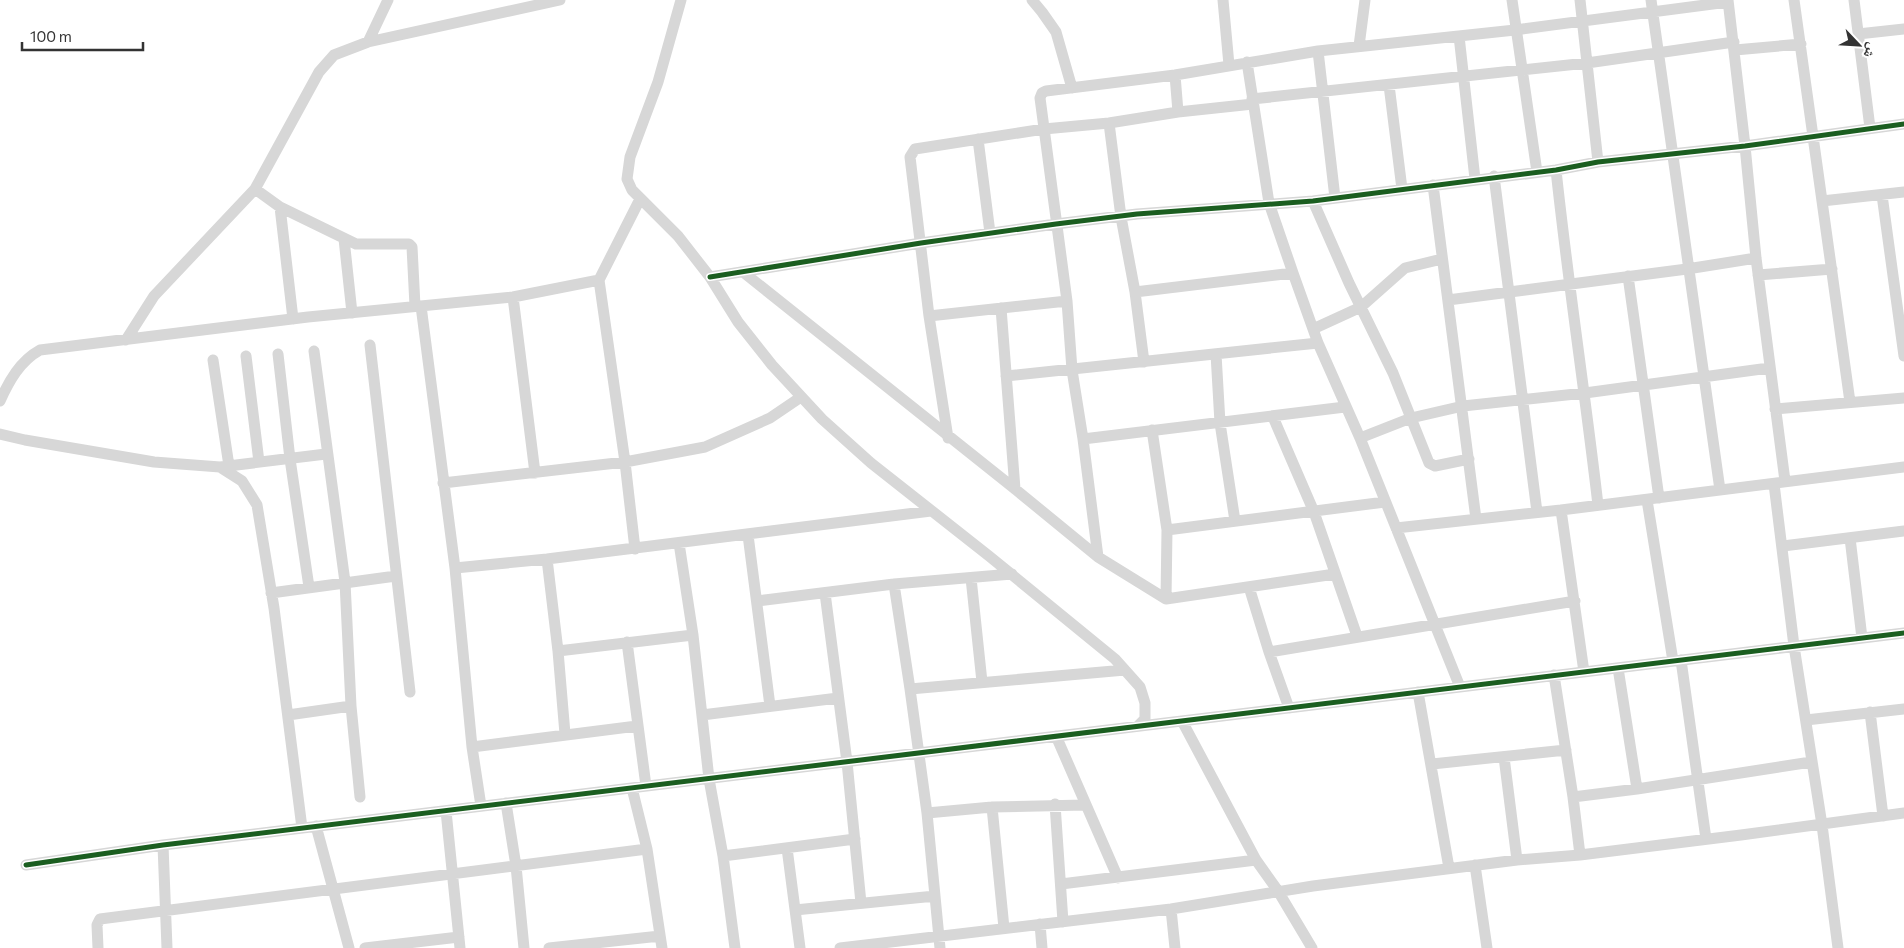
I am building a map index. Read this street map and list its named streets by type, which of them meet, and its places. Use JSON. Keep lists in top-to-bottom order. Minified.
{"scale_bar":"100 m","north":"bottom right"}
